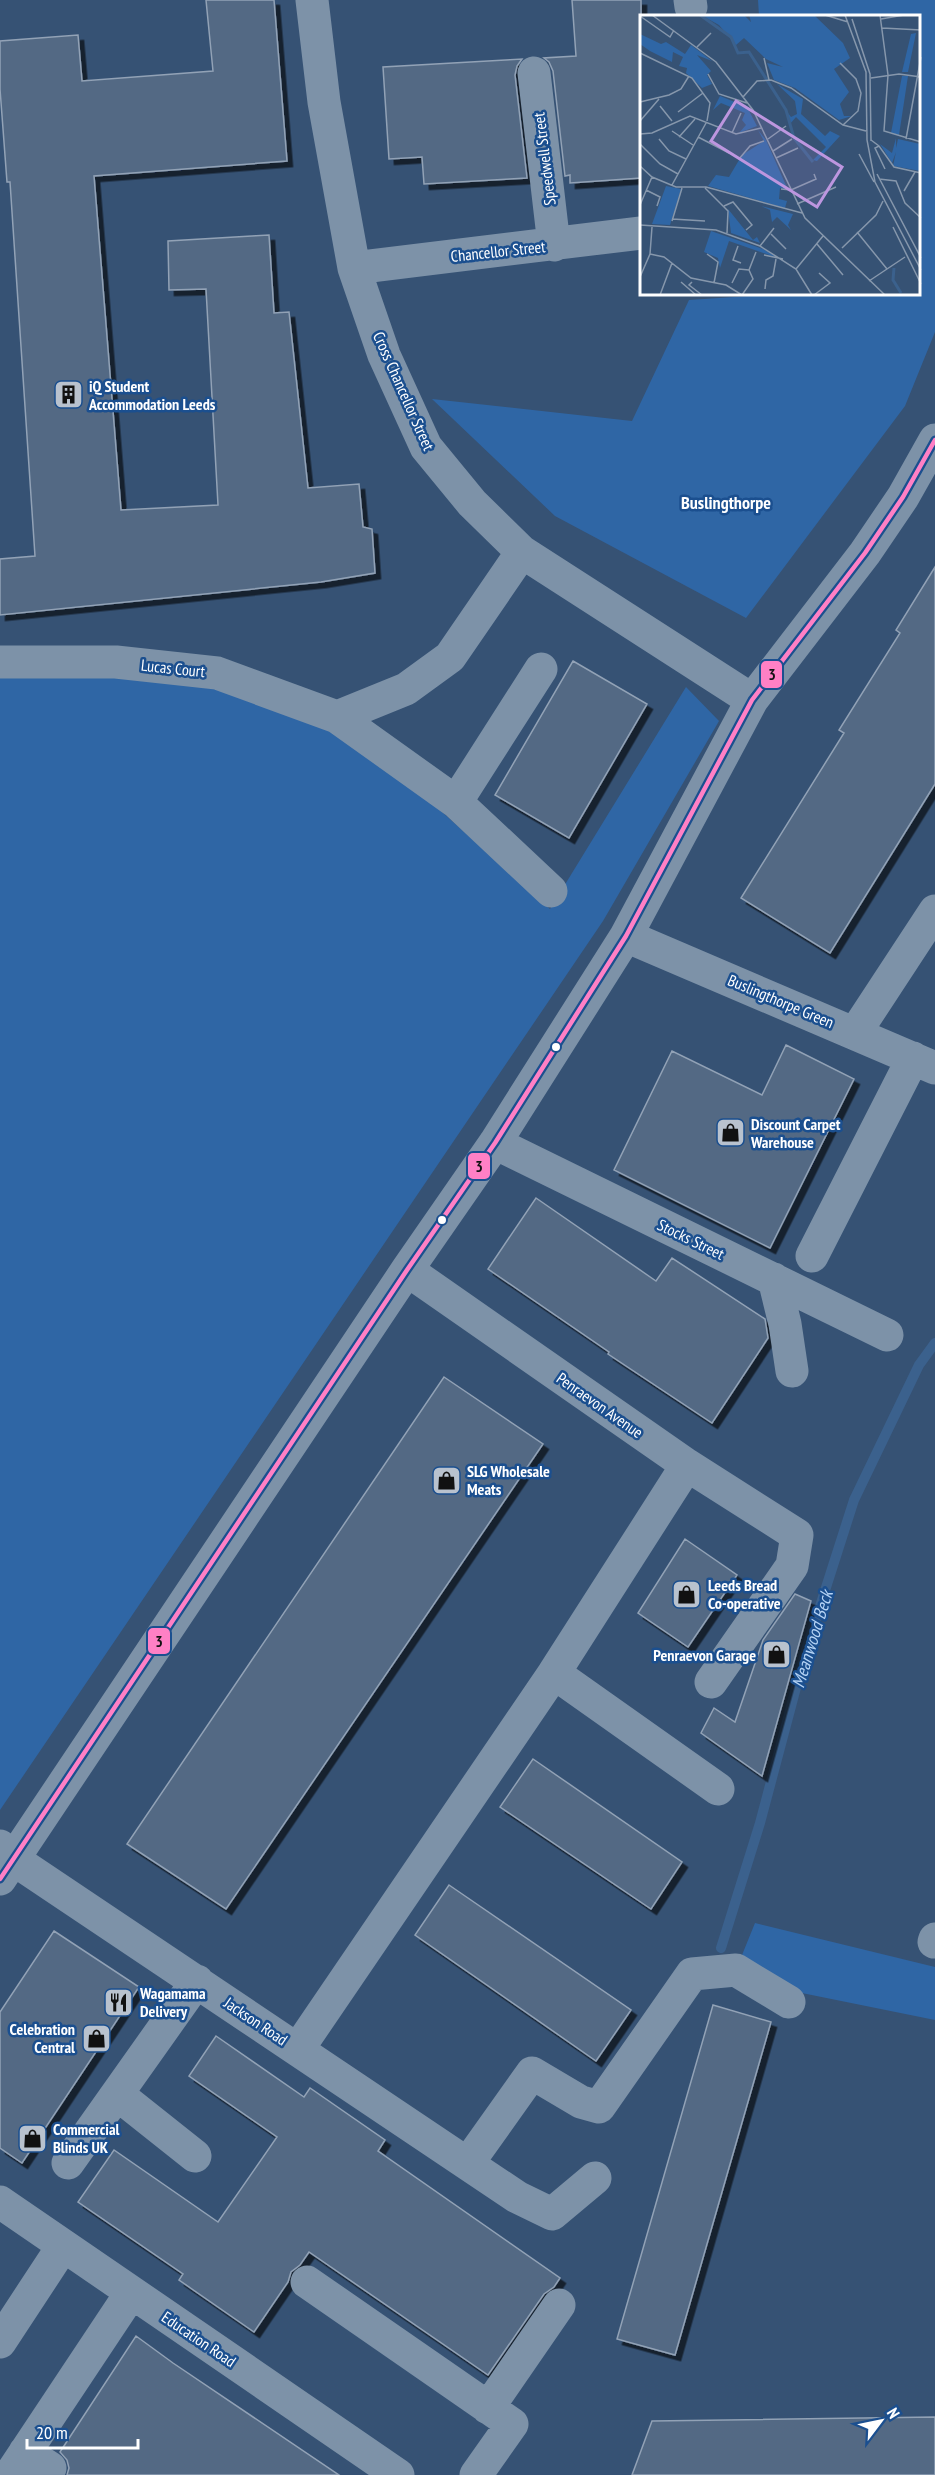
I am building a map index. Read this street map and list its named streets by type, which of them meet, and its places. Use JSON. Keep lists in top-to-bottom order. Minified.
{"streets":{"street":["Speedwell Street","Chancellor Street","Cross Chancellor Street","Lucas Court","Buslingthorpe Green","Stocks Street","Penraevon Avenue","Jackson Road","Education Road"]},"crossings":[["Speedwell Street","Chancellor Street"],["Chancellor Street","Cross Chancellor Street"]],"districts":["Buslingthorpe"],"water":["Meanwood Beck"],"places":{"building":["iQ Student Accommodation Leeds"],"shop":["Discount Carpet Warehouse","SLG Wholesale Meats","Leeds Bread Co-operative","Penraevon Garage","Celebration Central","Commercial Blinds UK"],"restaurant":["Wagamama Delivery"]},"lines":["transit line 3"],"scale_bar":"20 m","north":"top right"}
